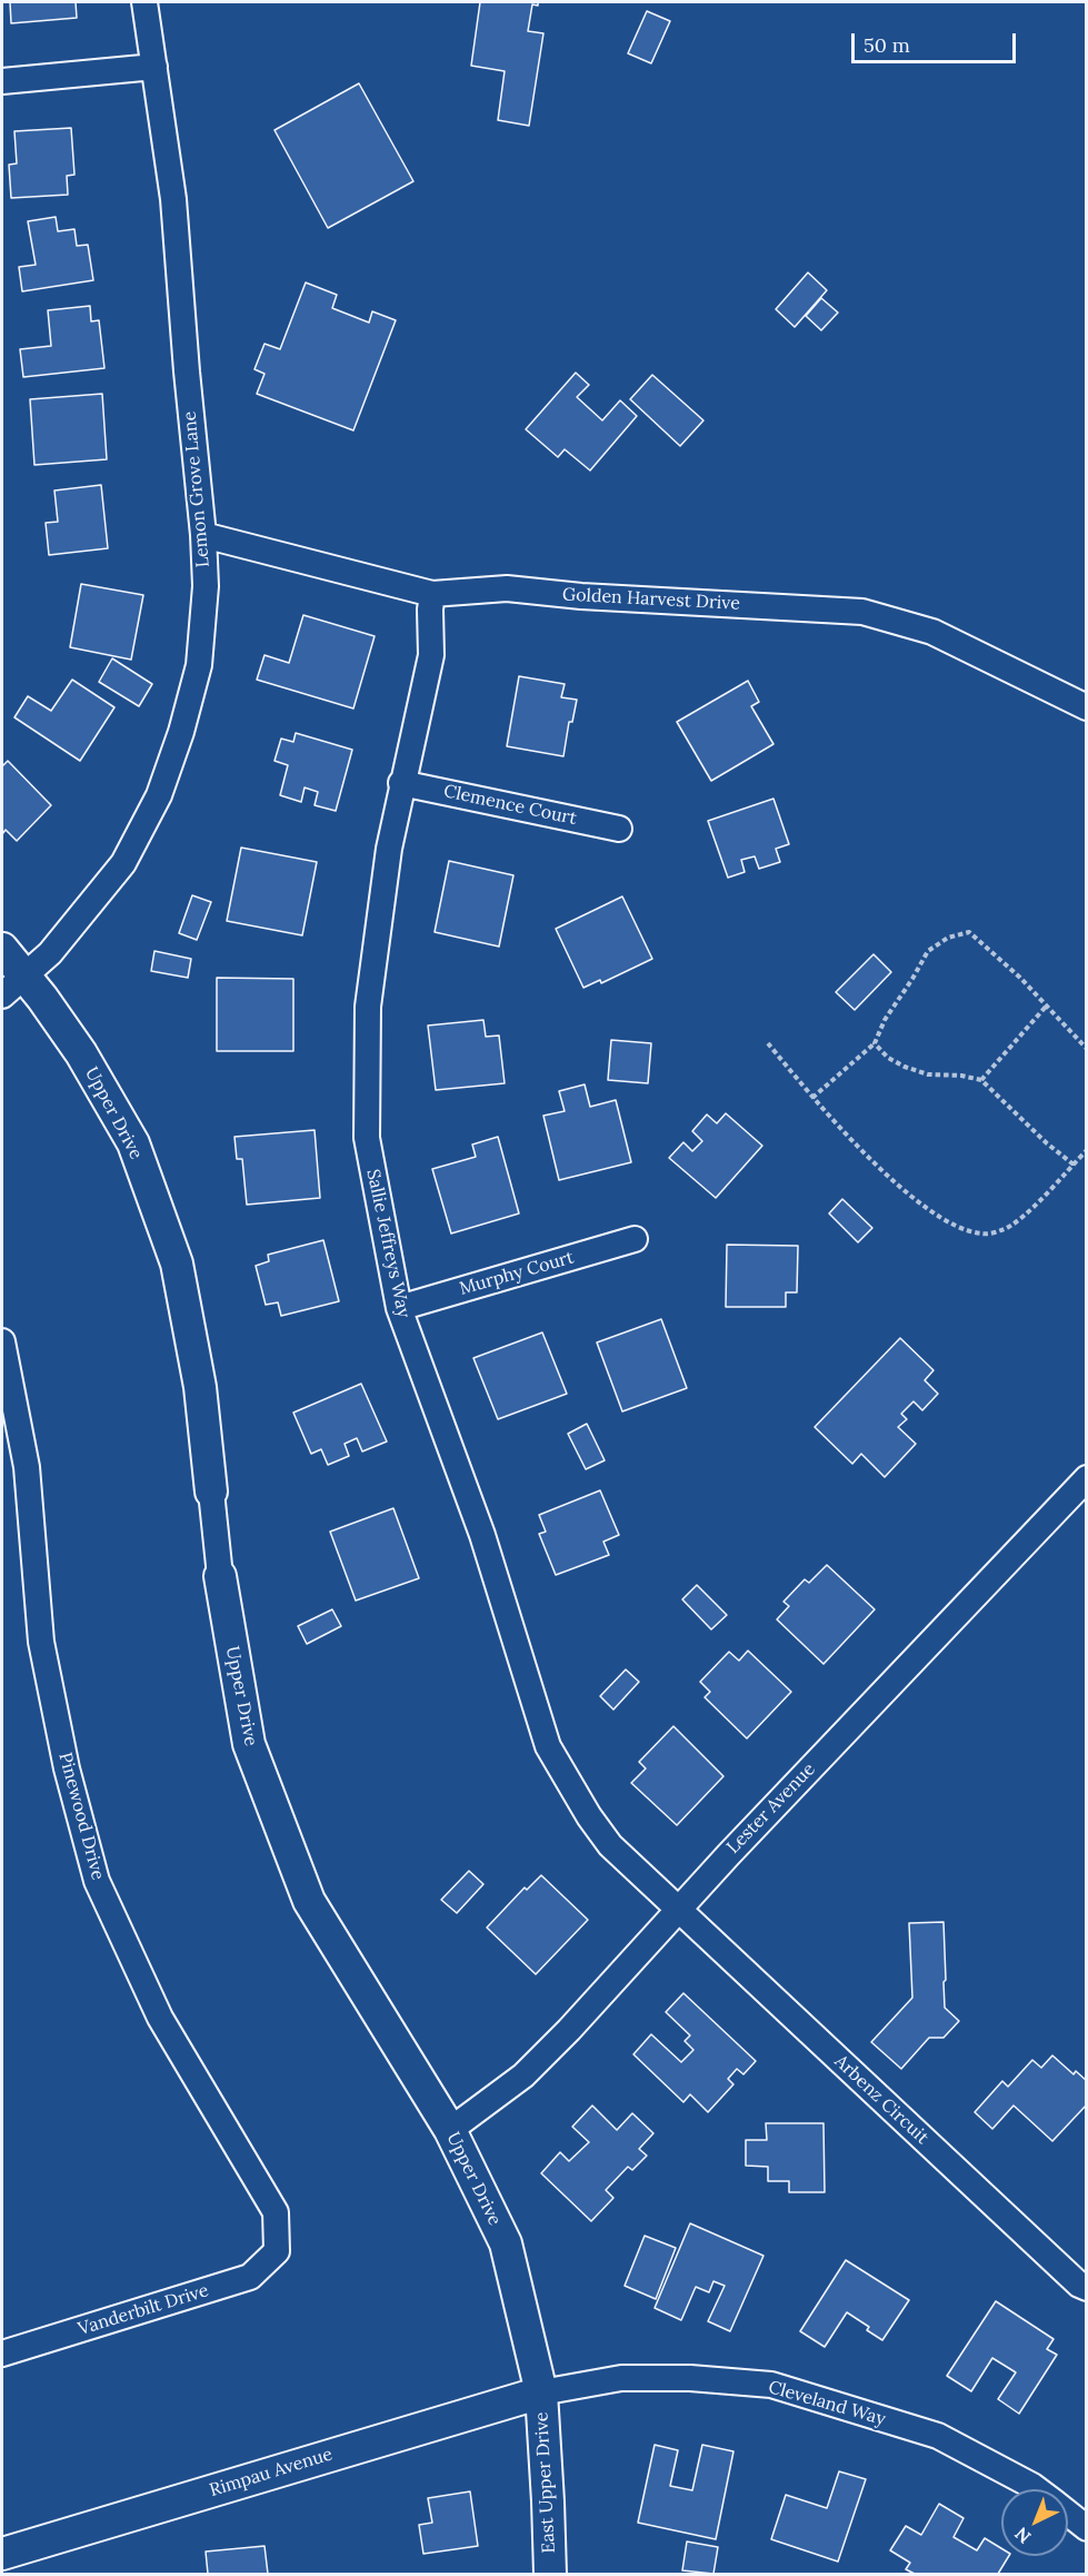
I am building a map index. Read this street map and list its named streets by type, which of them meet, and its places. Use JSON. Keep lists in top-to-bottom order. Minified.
{"streets":{"main road":["Upper Drive","Rimpau Avenue","East Upper Drive"],"street":["Lemon Grove Lane","Golden Harvest Drive","Clemence Court","Sallie Jeffreys Way","Murphy Court","Lester Avenue","Pinewood Drive","Arbenz Circuit","Vanderbilt Drive","Cleveland Way"]},"crossings":[["Lemon Grove Lane","Golden Harvest Drive"],["Lemon Grove Lane","Upper Drive"],["Golden Harvest Drive","Sallie Jeffreys Way"],["Clemence Court","Sallie Jeffreys Way"],["Upper Drive","Lester Avenue"],["Upper Drive","Cleveland Way"],["Upper Drive","Rimpau Avenue"],["Upper Drive","East Upper Drive"],["Sallie Jeffreys Way","Murphy Court"],["Sallie Jeffreys Way","Lester Avenue"],["Sallie Jeffreys Way","Arbenz Circuit"],["Lester Avenue","Arbenz Circuit"],["Pinewood Drive","Vanderbilt Drive"],["Cleveland Way","Rimpau Avenue"],["Cleveland Way","East Upper Drive"],["Rimpau Avenue","East Upper Drive"]],"scale_bar":"50 m","north":"bottom left"}
